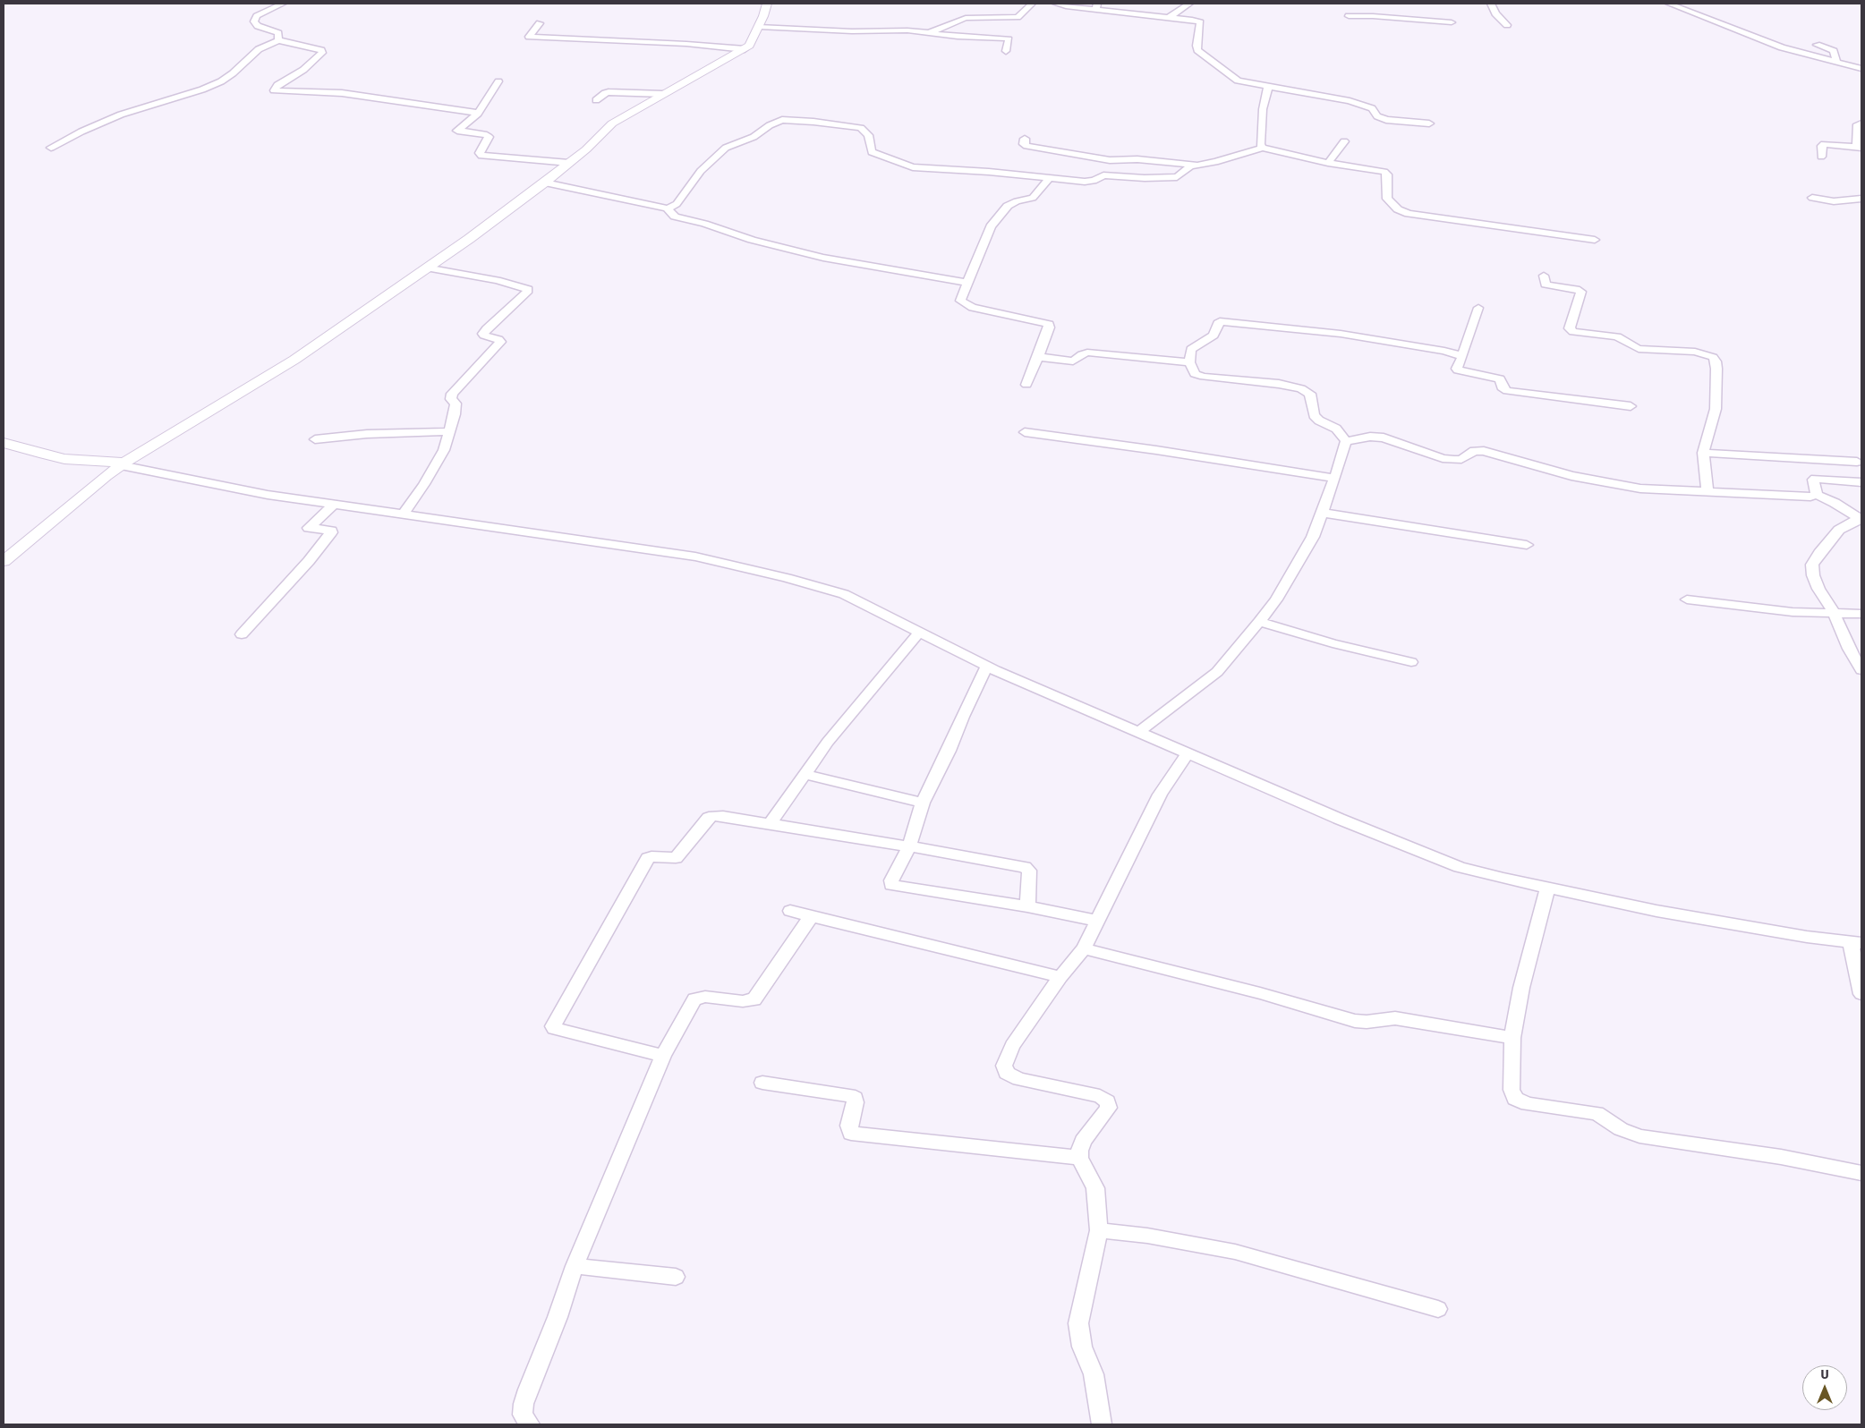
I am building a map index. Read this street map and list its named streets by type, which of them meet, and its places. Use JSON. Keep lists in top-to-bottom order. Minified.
{"north":"top"}
